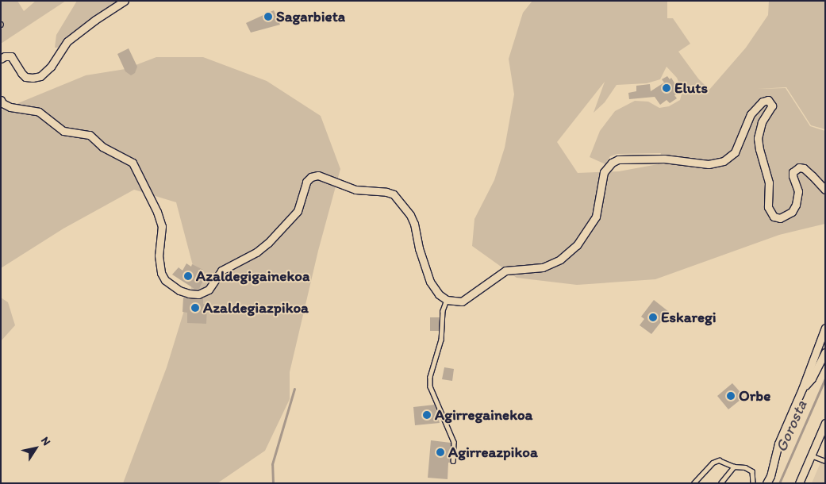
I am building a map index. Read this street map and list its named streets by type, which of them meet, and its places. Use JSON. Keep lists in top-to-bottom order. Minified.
{"water":["Gorosta"],"places":["Sagarbieta","Eluts","Azaldegigainekoa","Azaldegiazpikoa","Eskaregi","Orbe","Agirregainekoa","Agirreazpikoa"],"north":"top right"}
